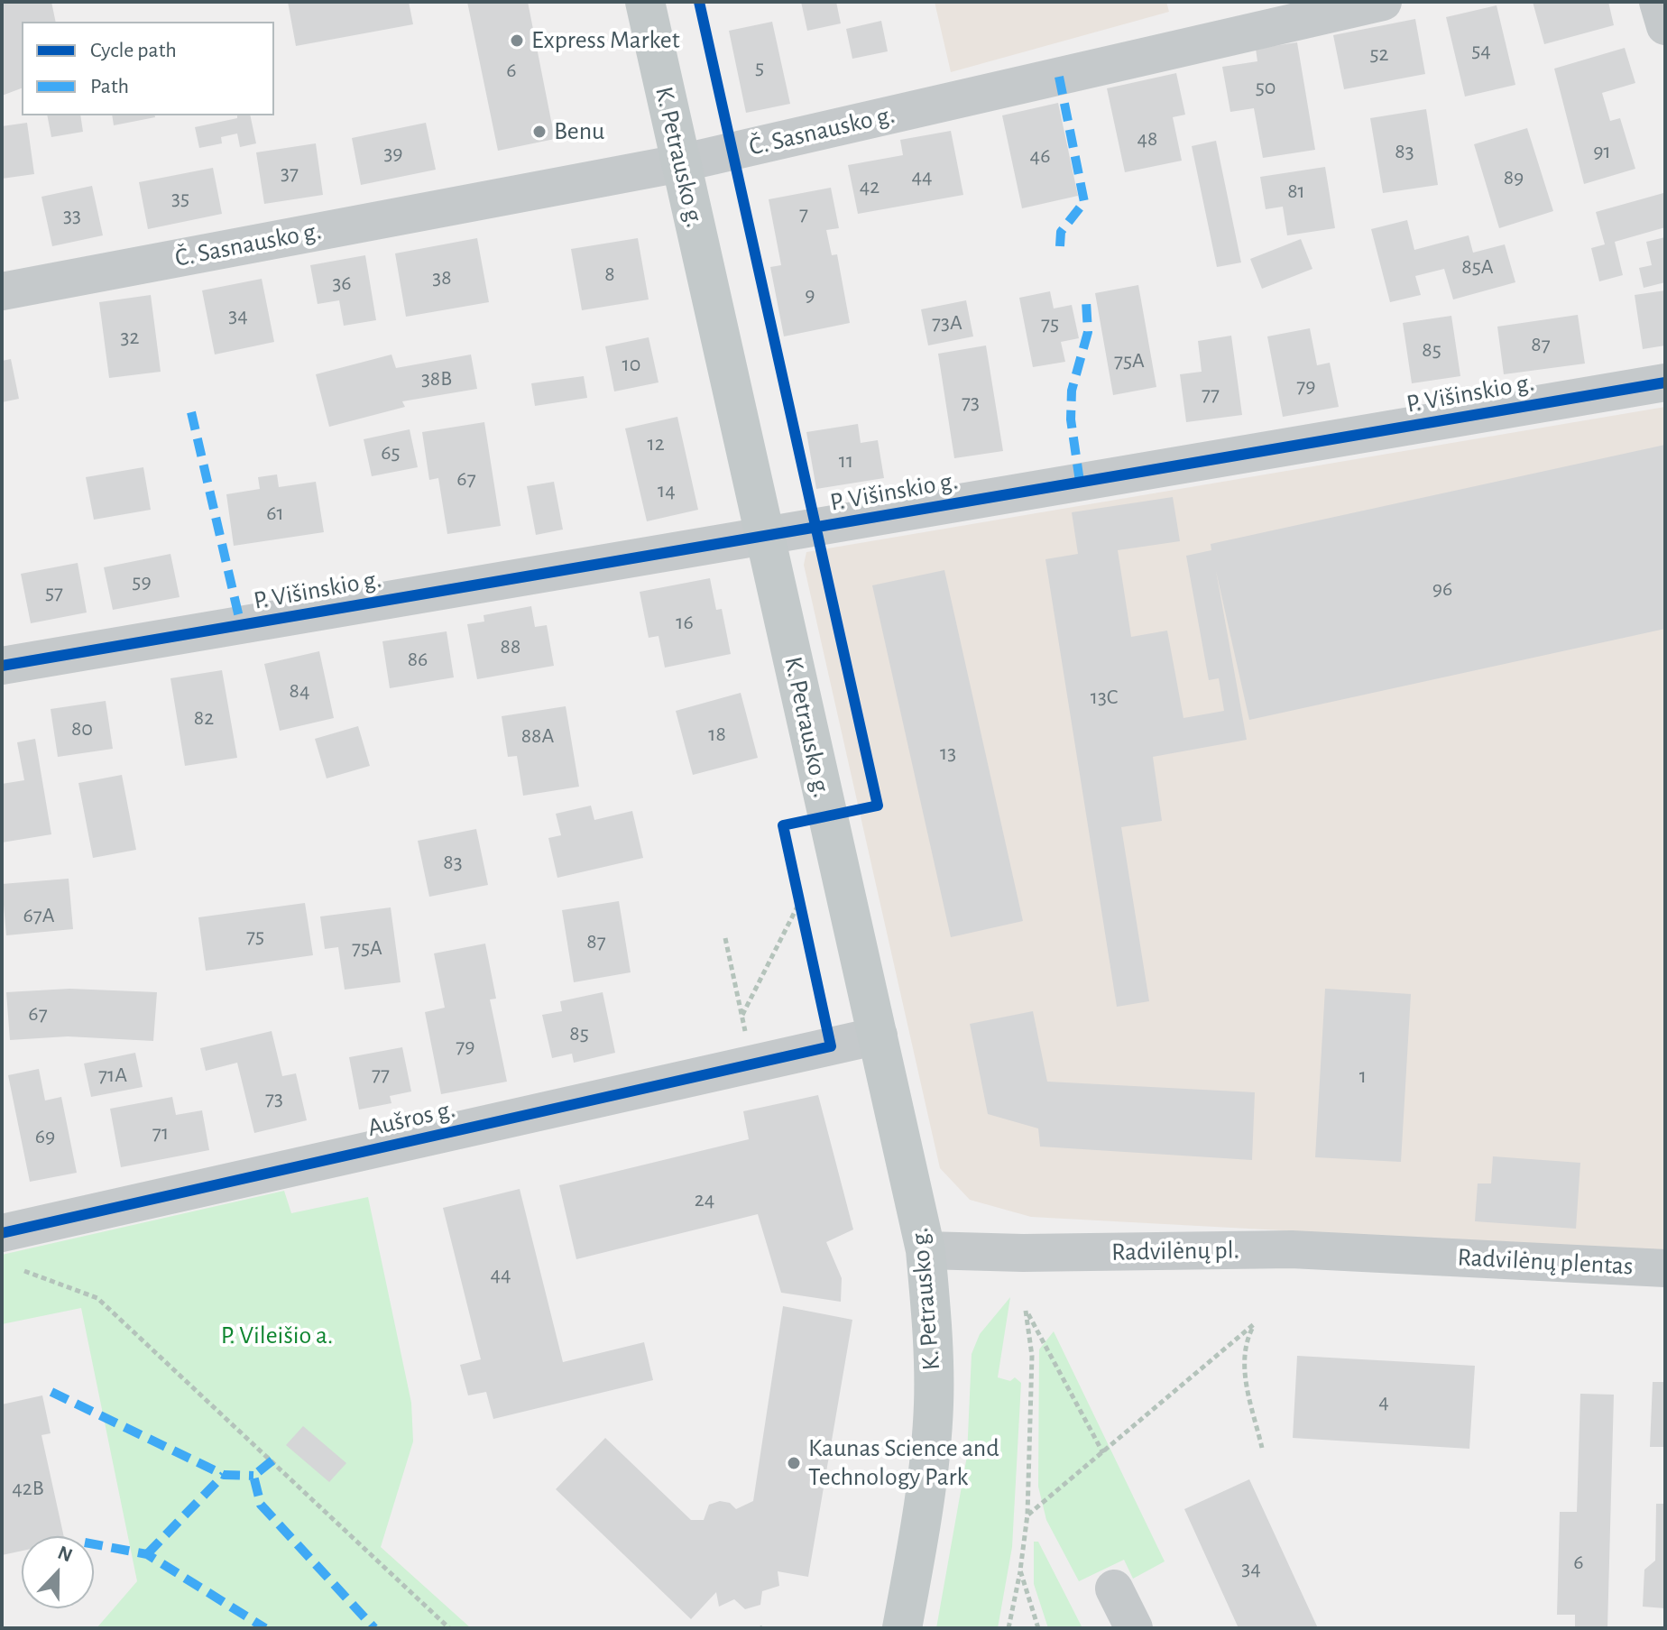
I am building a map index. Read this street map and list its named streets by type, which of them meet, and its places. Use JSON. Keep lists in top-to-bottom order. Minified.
{"streets":{"main road":["K. Petrausko g."],"street":["Č. Sasnausko g.","P. Višinskio g.","Aušros g.","Radvilėnų pl.","Radvilėnų plentas"]},"crossings":[["Č. Sasnausko g.","K. Petrausko g."],["K. Petrausko g.","P. Višinskio g."],["K. Petrausko g.","Aušros g."],["K. Petrausko g.","Radvilėnų pl."],["Radvilėnų pl.","Radvilėnų plentas"]],"parks":["P. Vileišio a."],"places":["Express Market","Benu","Kaunas Science and Technology Park"],"house_numbers":["54","52","5","6","50","48","83","91","39","46","37","44","89","42","81","35","7","33","85A","8","38","36","9","34","73A","75","32","87","85","75A","10","38B","79","77","73","12","65","11","67","14","61","59","96","57","16","88","86","84","13C","82","80","18","88A","13","83","67A","75","87","75A","67","85","79","77","71A","1","73","71","69","24","44","4","42B","6","34"],"legend":["Cycle path","Path"],"north":"top"}
